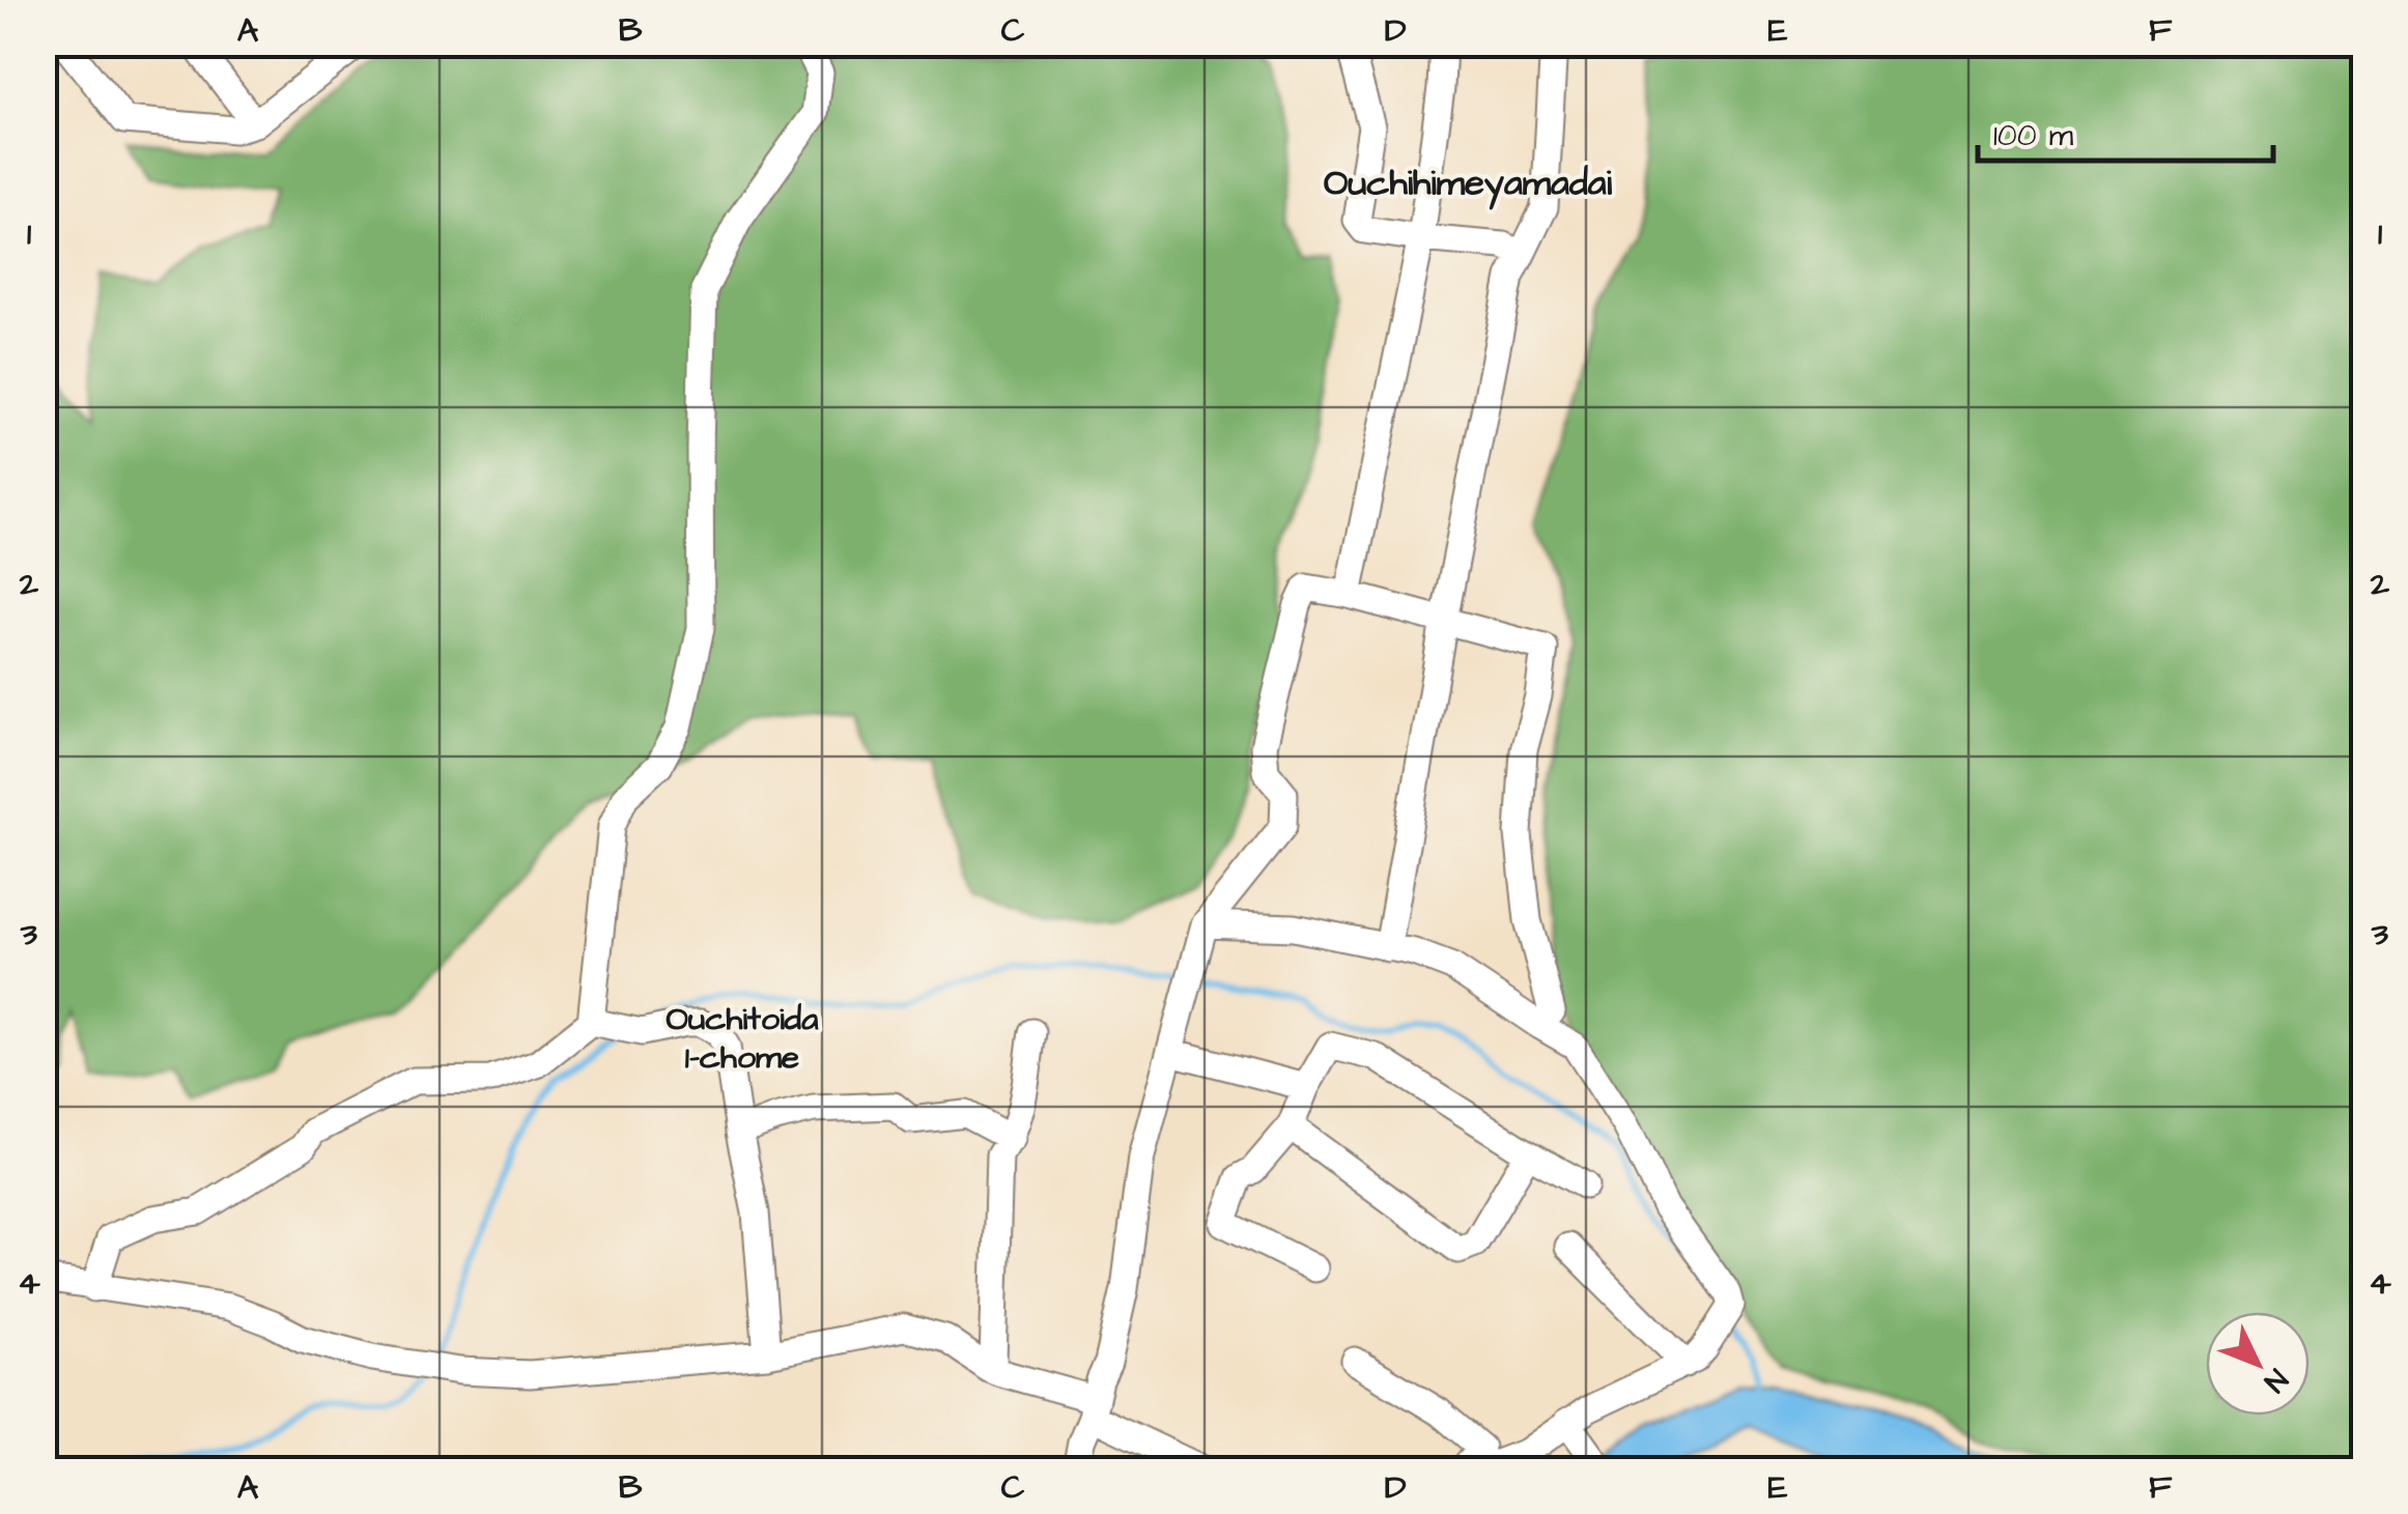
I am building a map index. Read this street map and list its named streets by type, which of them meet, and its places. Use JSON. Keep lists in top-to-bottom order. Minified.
{"districts":["Ouchihimeyamadai","Ouchitoida 1-chome"],"scale_bar":"100 m","north":"bottom right","grid":{"columns":["A","B","C","D","E","F"],"rows":["1","2","3","4"]}}
